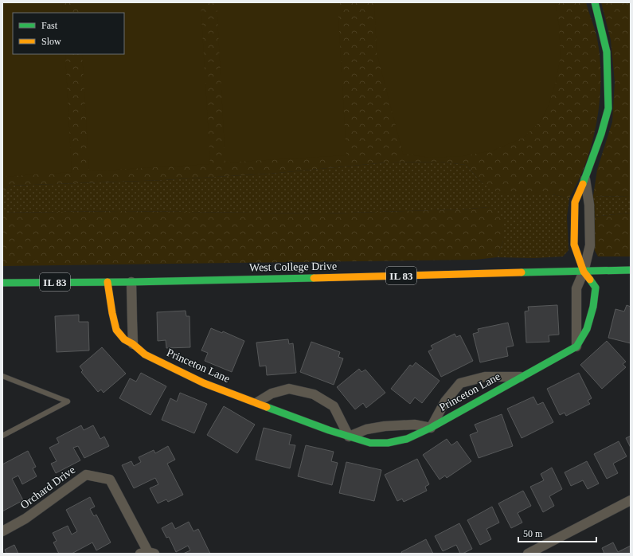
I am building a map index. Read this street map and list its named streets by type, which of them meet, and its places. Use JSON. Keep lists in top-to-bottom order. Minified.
{"streets":{"street":["West College Drive","IL 83","Princeton Lane","Orchard Drive"]},"crossings":[["West College Drive","IL 83"],["West College Drive","Princeton Lane"]],"legend":["Fast","Slow"],"scale_bar":"50 m"}
